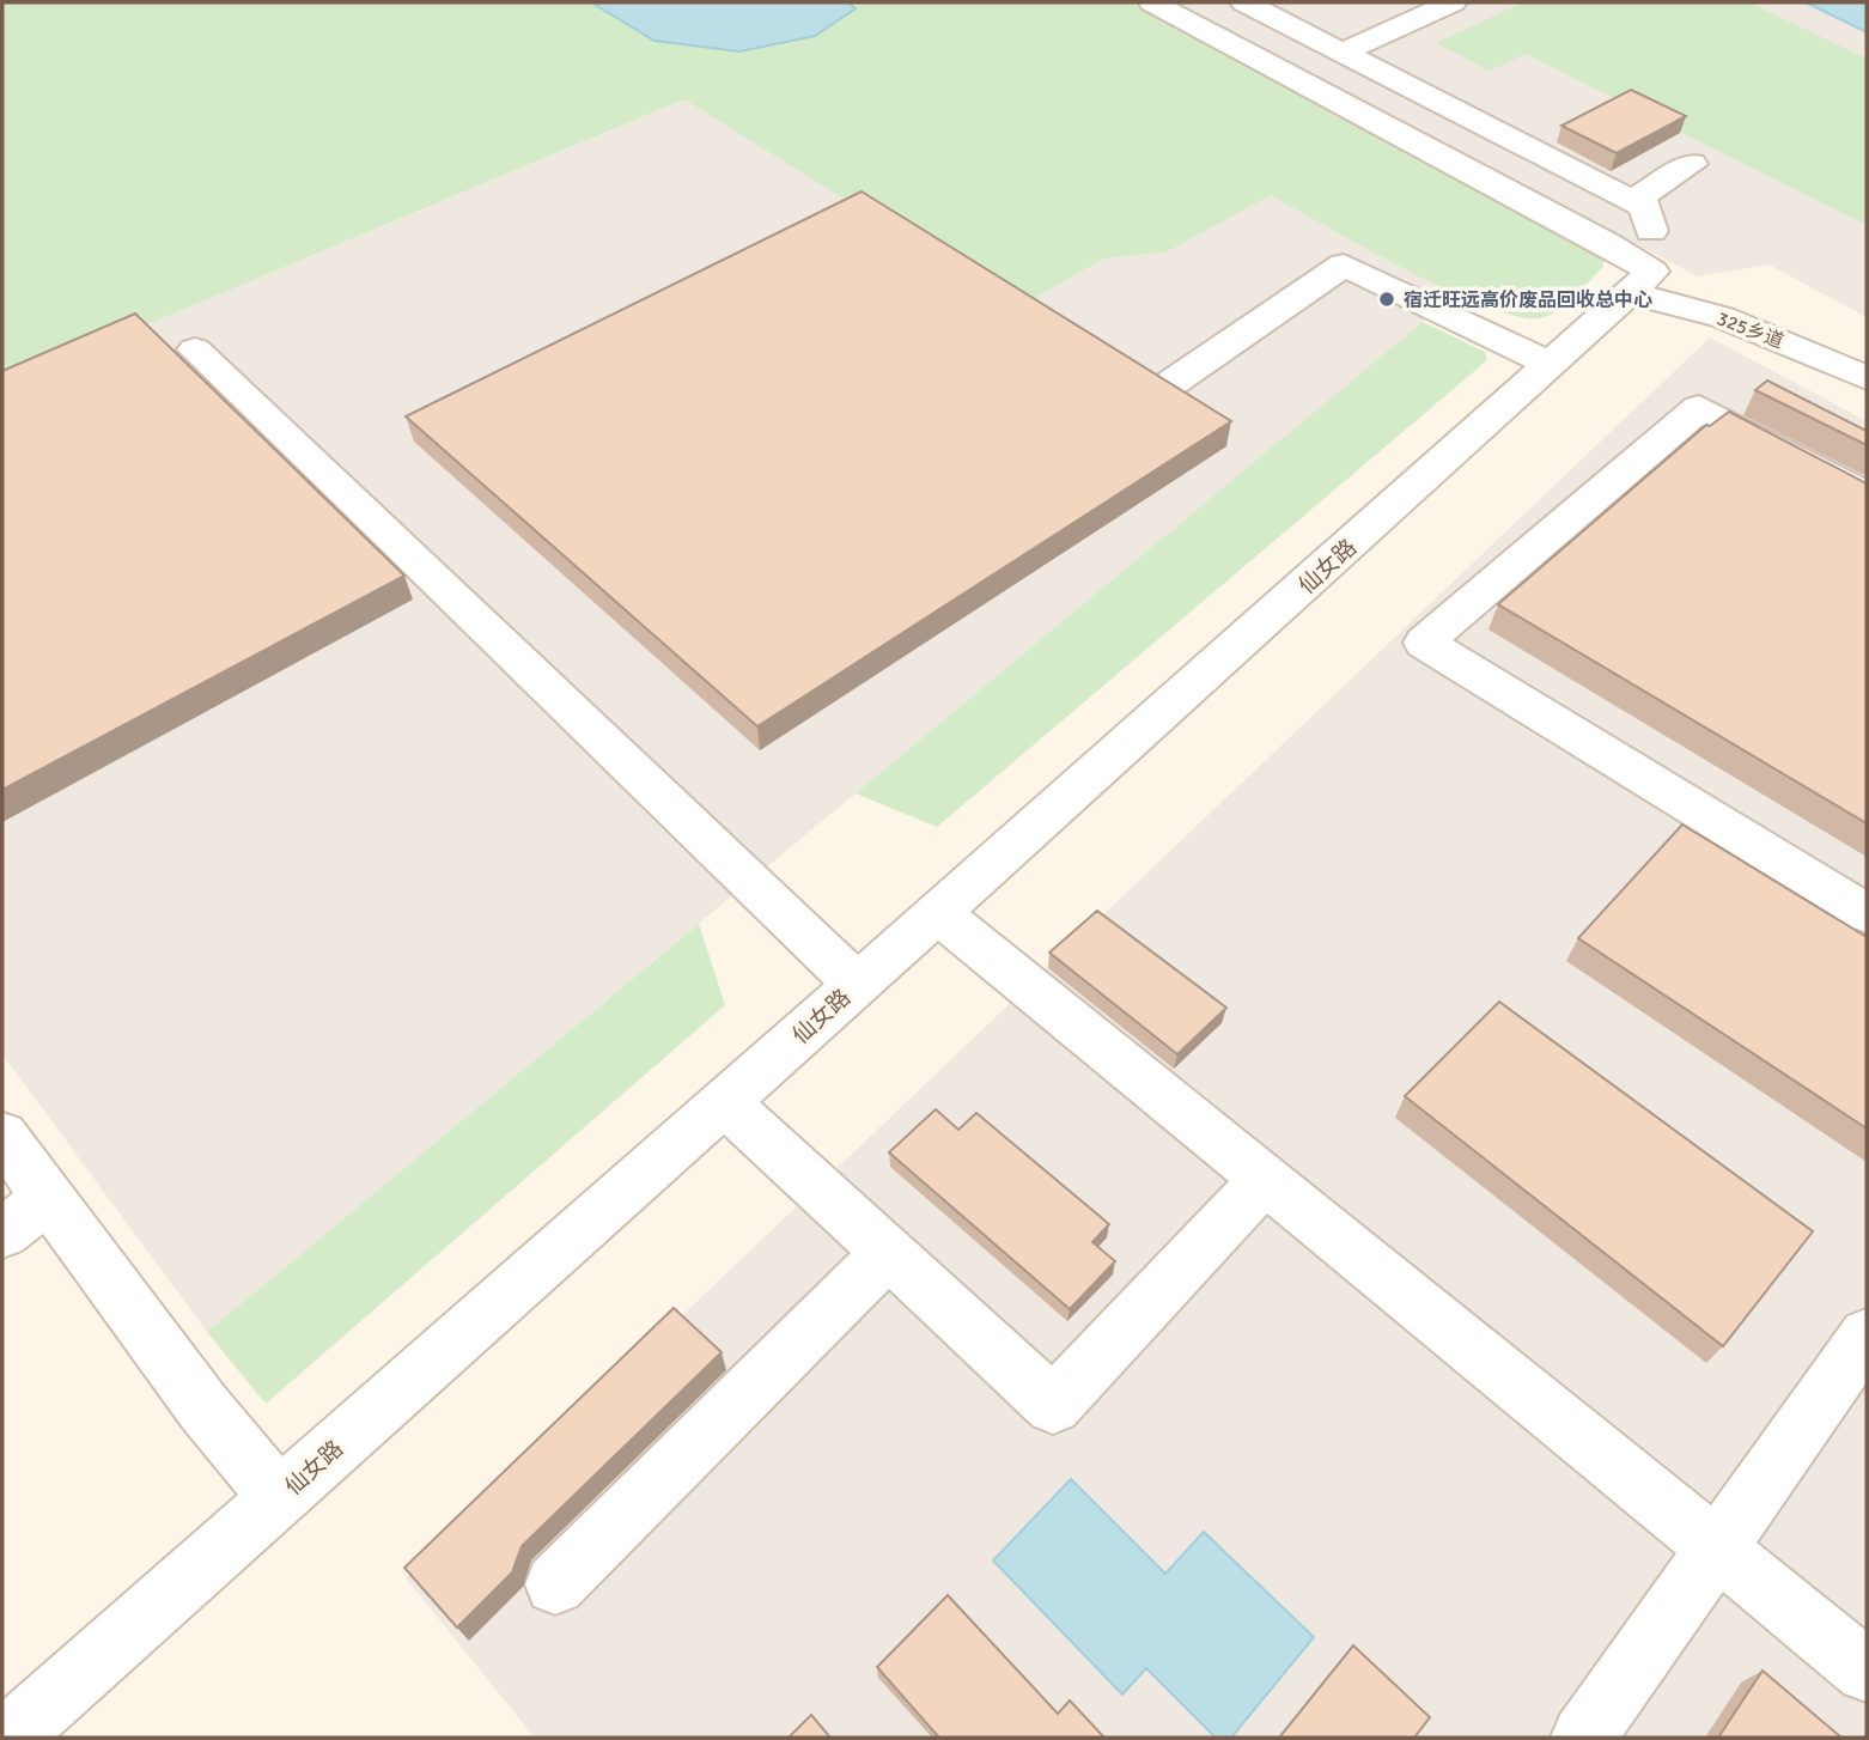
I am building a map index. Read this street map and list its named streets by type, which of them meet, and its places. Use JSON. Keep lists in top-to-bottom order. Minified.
{"streets":{"street":["325乡道","仙女路"]},"crossings":[["325乡道","仙女路"]],"places":["宿迁旺远高价废品回收总中心"]}
